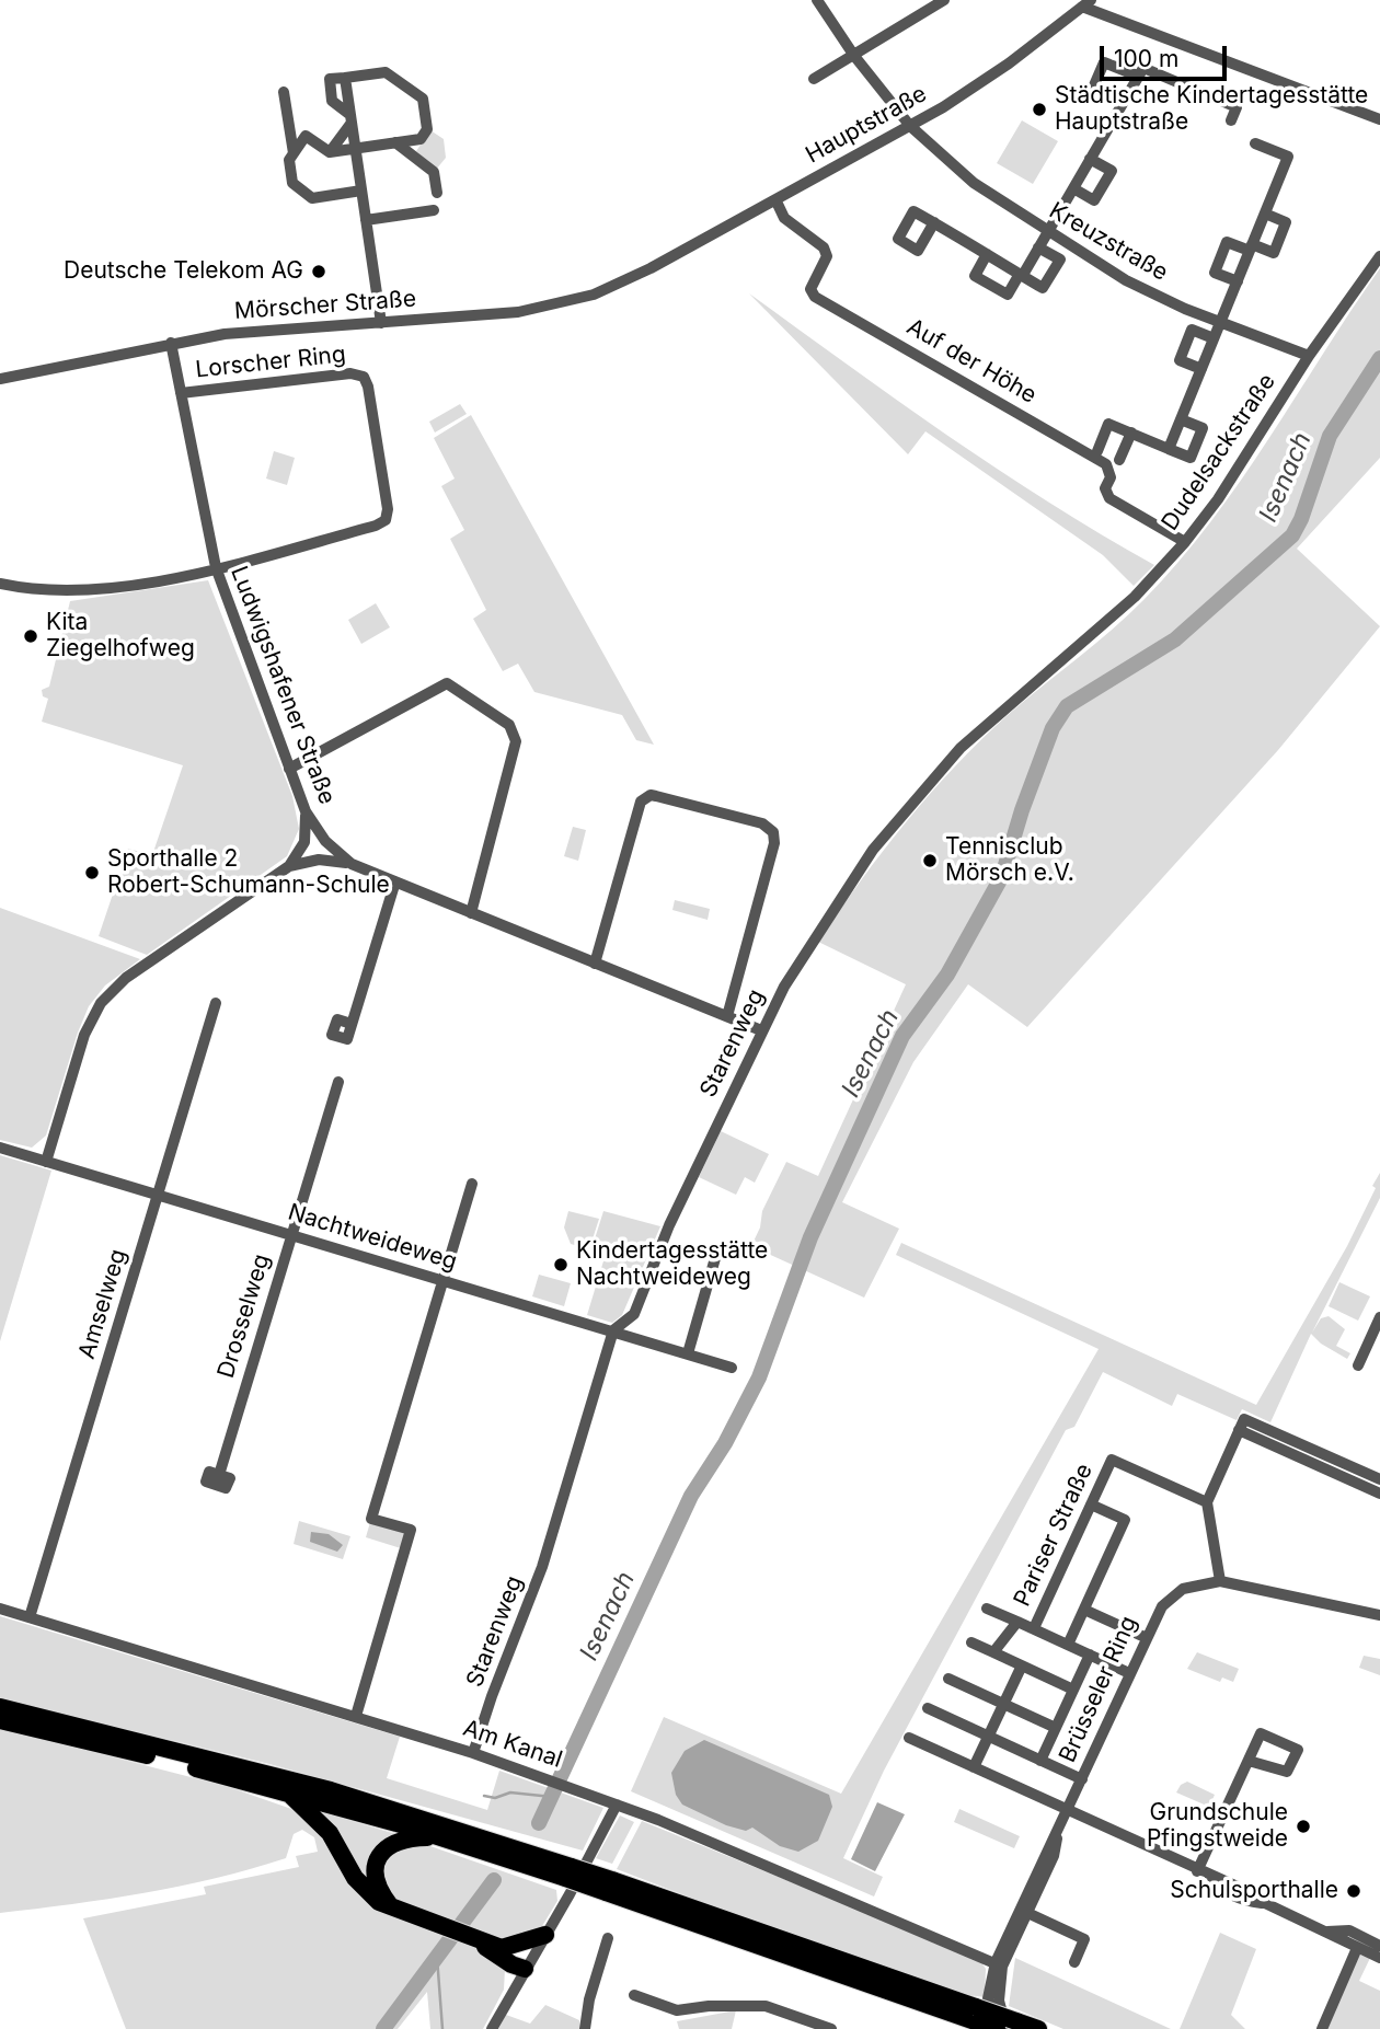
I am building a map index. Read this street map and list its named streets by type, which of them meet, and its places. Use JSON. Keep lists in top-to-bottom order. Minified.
{"streets":{"street":["Hauptstraße","Kreuzstraße","Mörscher Straße","Auf der Höhe","Lorscher Ring","Dudelsackstraße","Ludwigshafener Straße","Starenweg","Nachtweideweg","Amselweg","Drosselweg","Pariser Straße","Brüsseler Ring","Am Kanal"]},"crossings":[["Hauptstraße","Kreuzstraße"],["Hauptstraße","Mörscher Straße"],["Hauptstraße","Auf der Höhe"],["Kreuzstraße","Dudelsackstraße"],["Mörscher Straße","Ludwigshafener Straße"],["Auf der Höhe","Dudelsackstraße"],["Lorscher Ring","Ludwigshafener Straße"],["Dudelsackstraße","Starenweg"],["Ludwigshafener Straße","Starenweg"],["Starenweg","Nachtweideweg"],["Starenweg","Am Kanal"],["Nachtweideweg","Amselweg"],["Nachtweideweg","Drosselweg"],["Amselweg","Am Kanal"],["Pariser Straße","Brüsseler Ring"],["Brüsseler Ring","Am Kanal"]],"water":["Isenach"],"places":["Städtische Kindertagesstätte Hauptstraße","Deutsche Telekom AG","Kita Ziegelhofweg","Tennisclub Mörsch e.V.","Sporthalle 2 Robert-Schumann-Schule","Kindertagesstätte Nachtweideweg","Grundschule Pfingstweide","Schulsporthalle"],"scale_bar":"100 m"}
